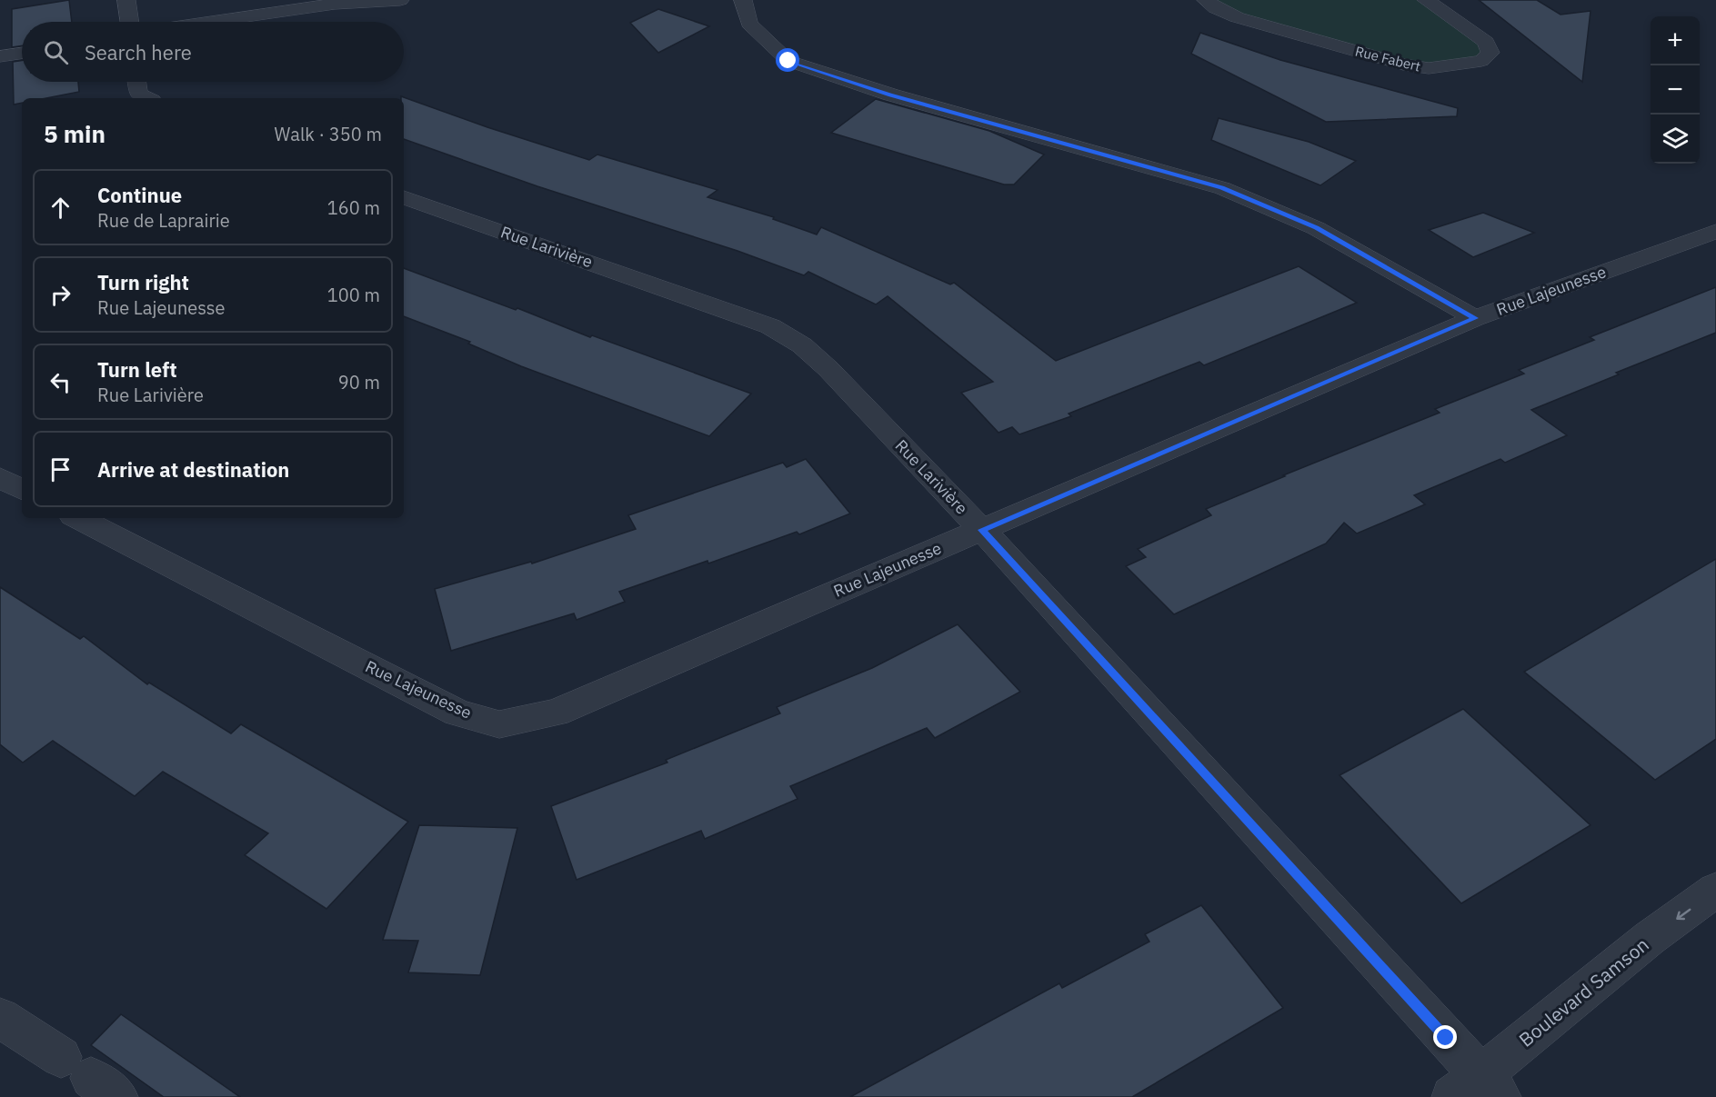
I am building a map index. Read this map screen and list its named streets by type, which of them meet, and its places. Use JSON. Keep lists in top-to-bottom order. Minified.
{"streets":{"street":["Rue Fabert","Rue Larivière","Rue Lajeunesse","Boulevard Samson"]},"crossings":[["Rue Larivière","Rue Lajeunesse"],["Rue Larivière","Boulevard Samson"]],"one_way":["Boulevard Samson"],"page":{"map_buttons":["+","−"],"search":"Search here","heading":["5 min","Walk · 350 m"],"list":[["Continue","Rue de Laprairie","160 m"],["Turn right","Rue Lajeunesse","100 m"],["Turn left","Rue Larivière","90 m"],"Arrive at destination"]}}
